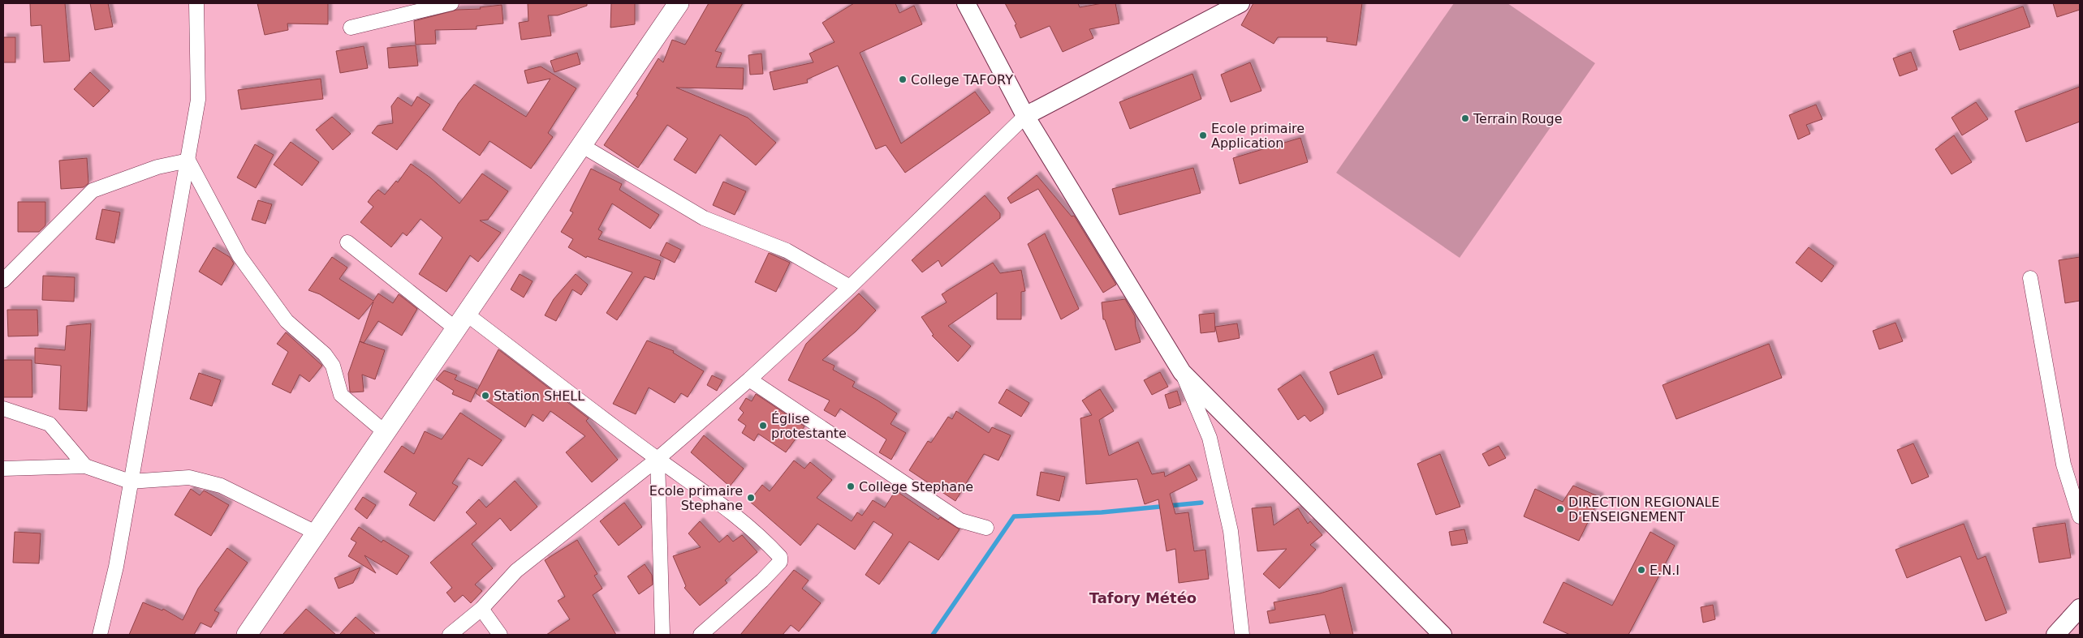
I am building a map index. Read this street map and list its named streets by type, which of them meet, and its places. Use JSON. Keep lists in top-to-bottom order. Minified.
{"districts":["Tafory Météo"],"places":["College TAFORY","Terrain Rouge","Ecole primaire Application","Station SHELL","Église protestante","College Stephane","Ecole primaire Stephane","DIRECTION REGIONALE D'ENSEIGNEMENT","E.N.I"]}
